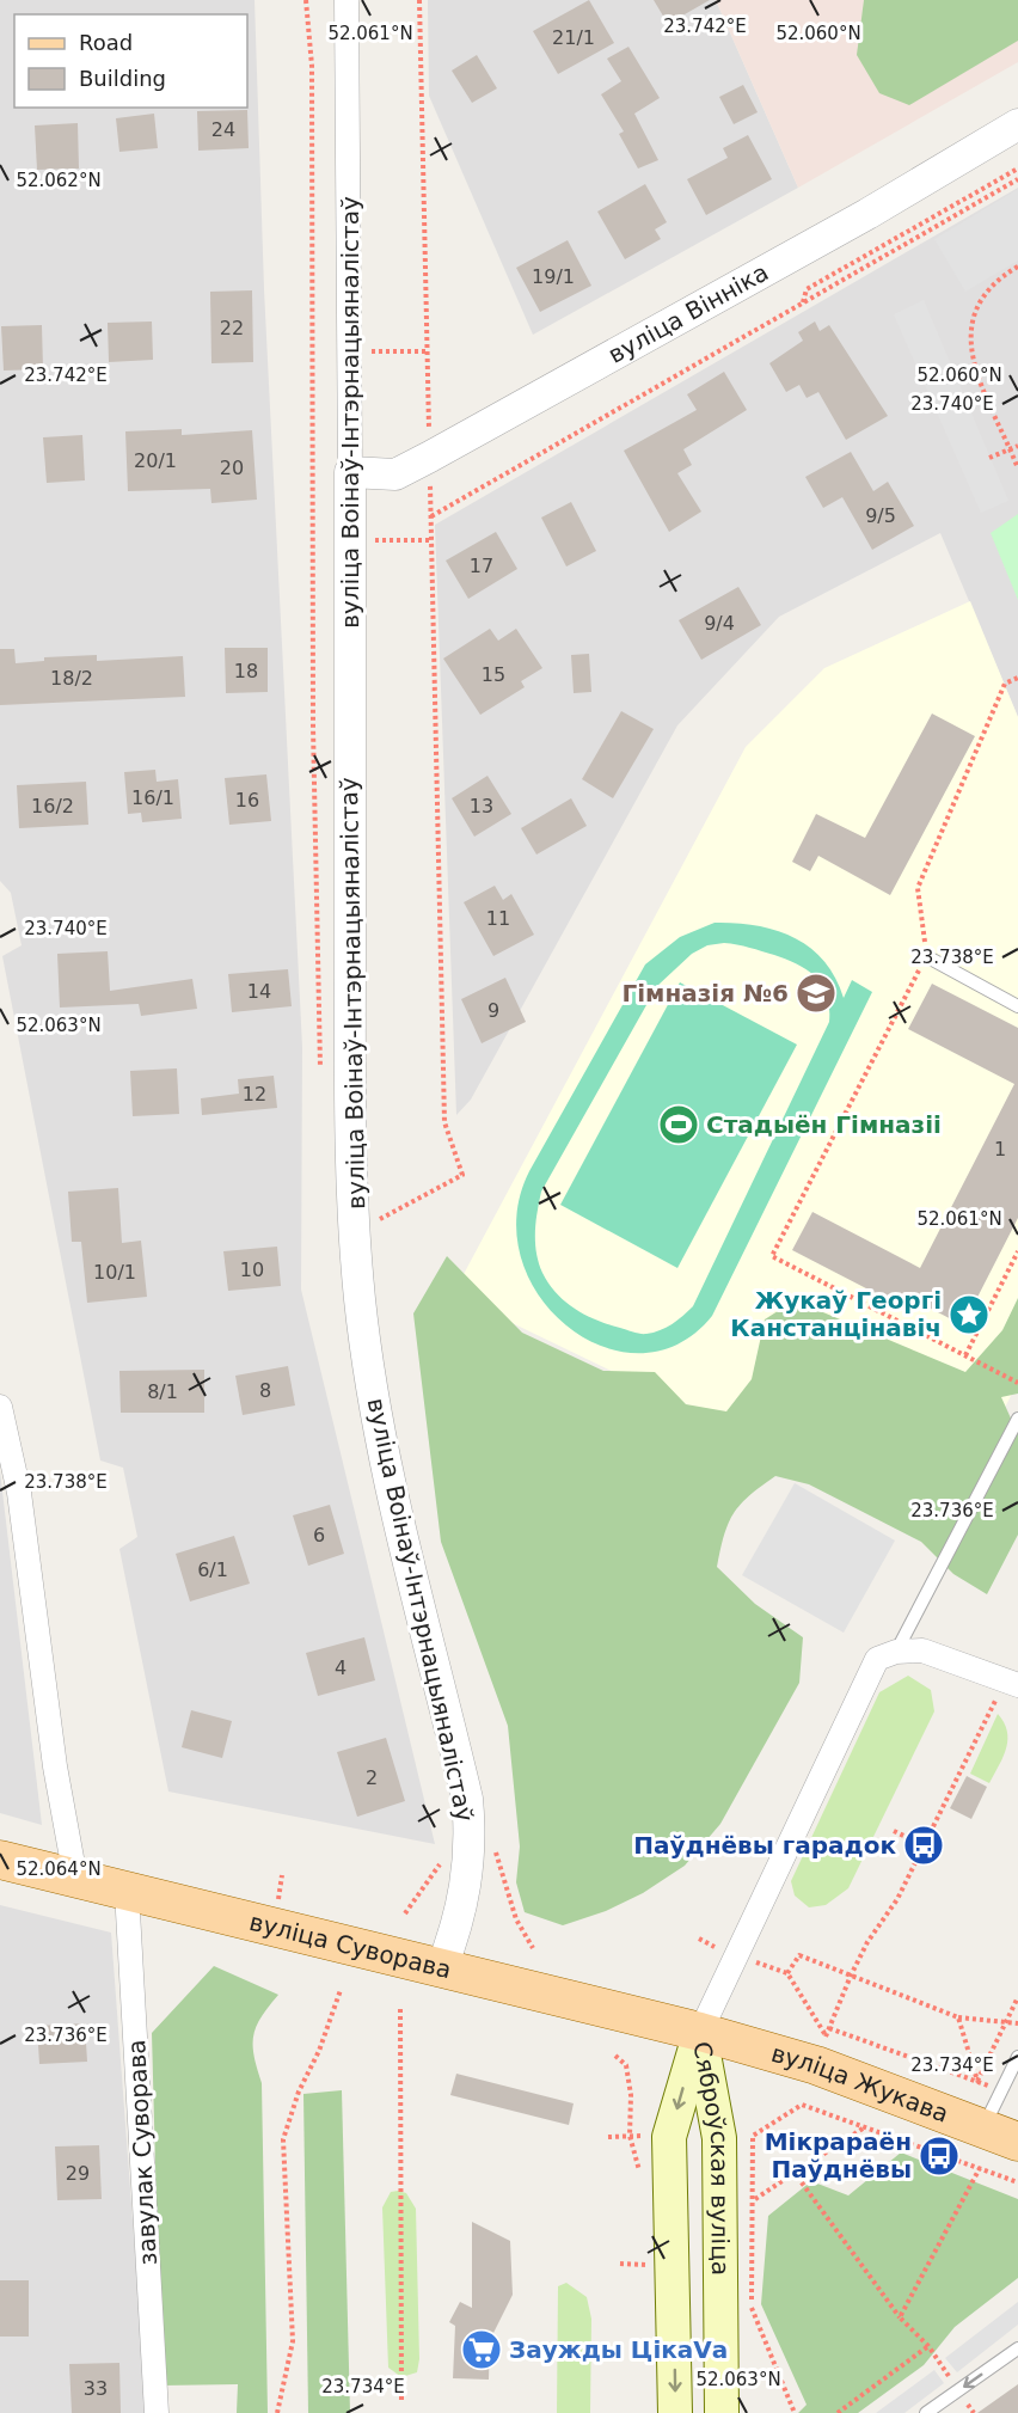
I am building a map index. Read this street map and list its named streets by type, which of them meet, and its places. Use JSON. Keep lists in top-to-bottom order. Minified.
{"streets":{"main road":["вуліца Суворава","вуліца Жукава","Сяброўская вуліца"],"street":["вуліца Вінніка","вуліца Воінаў-Інтэрнацыяналістаў","завулак Суворава"]},"crossings":[["вуліца Вінніка","вуліца Воінаў-Інтэрнацыяналістаў"],["вуліца Воінаў-Інтэрнацыяналістаў","вуліца Суворава"],["вуліца Суворава","вуліца Жукава"],["вуліца Суворава","завулак Суворава"],["вуліца Суворава","Сяброўская вуліца"],["вуліца Жукава","Сяброўская вуліца"]],"places":{"school or university":["Гімназія №6"],"sports":["Стадыён Гімназіі"],"place":["Жукаў Георгі Канстанцінавіч"],"bus stop":["Паўднёвы гарадок","Мікрараён Паўднёвы"],"supermarket":["Заужды ЦікаVа"]},"house_numbers":["21/1","24","19/1","22","20/1","20","9/5","17","9/4","18","15","18/2","16/1","16","16/2","13","11","14","9","12","1","10","10/1","8","8/1","6","6/1","4","2","29","33"],"legend":["Road","Building"],"coordinates":["23.742°E","52.061°N","52.060°N","52.062°N","23.740°E","23.738°E","52.063°N","23.736°E","52.064°N","23.734°E"]}
